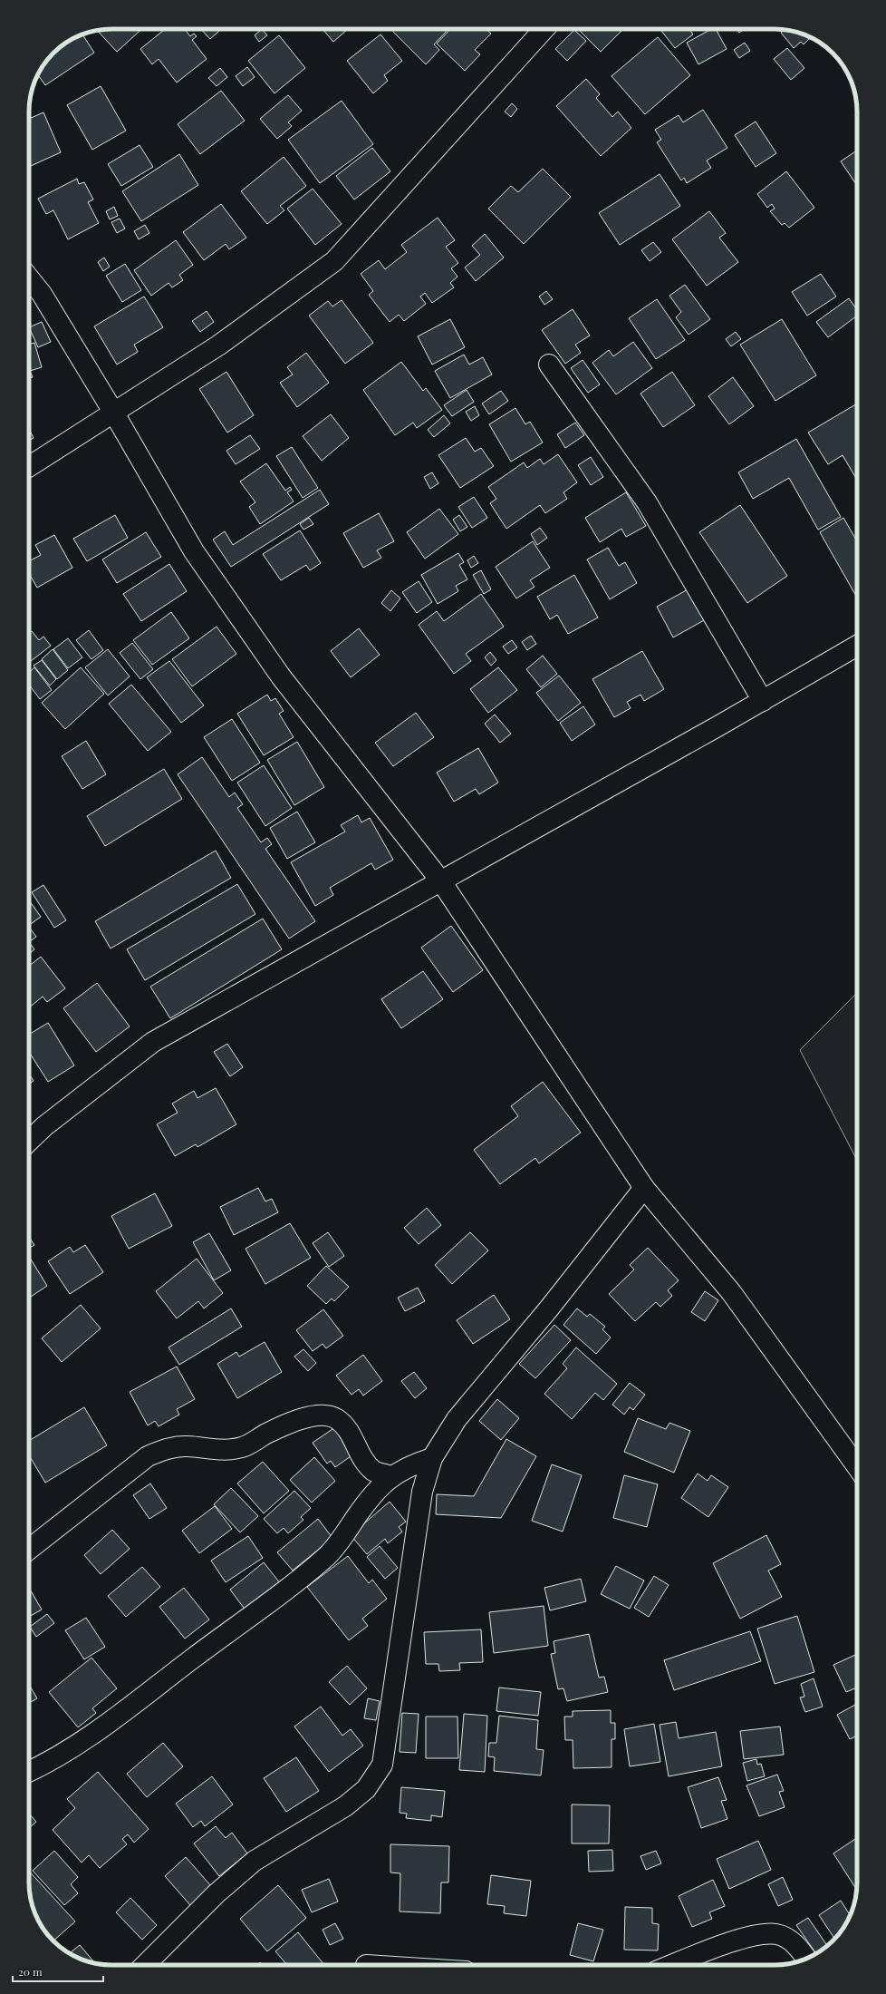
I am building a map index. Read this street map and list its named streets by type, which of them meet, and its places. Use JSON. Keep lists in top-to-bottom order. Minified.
{"scale_bar":"20 m"}
